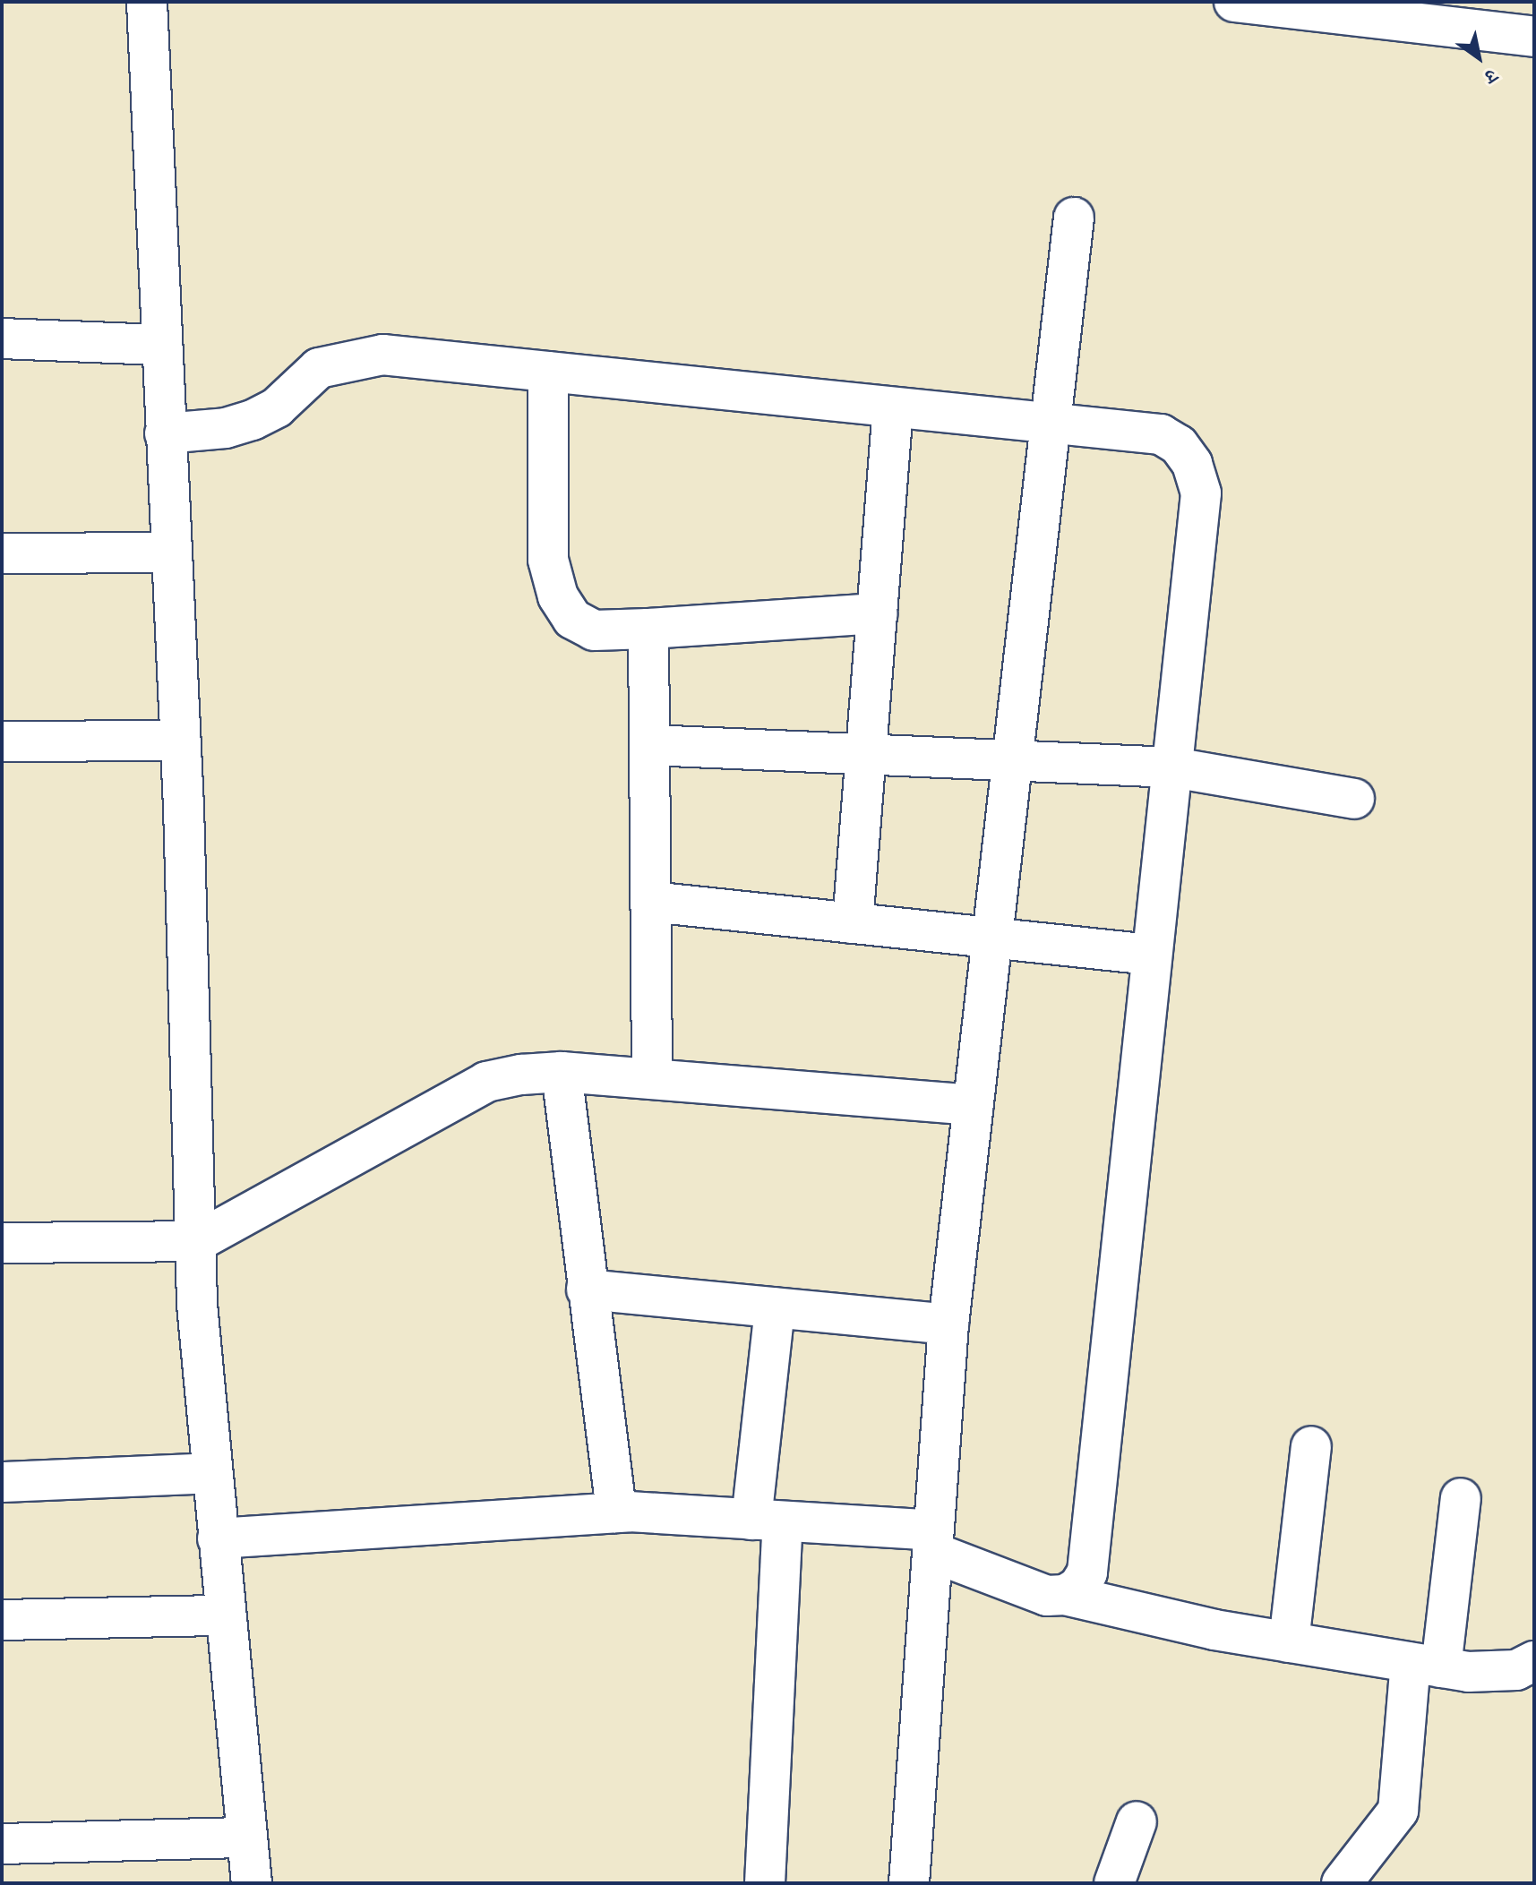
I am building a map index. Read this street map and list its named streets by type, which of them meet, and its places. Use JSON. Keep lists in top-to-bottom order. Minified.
{"north":"bottom right"}
